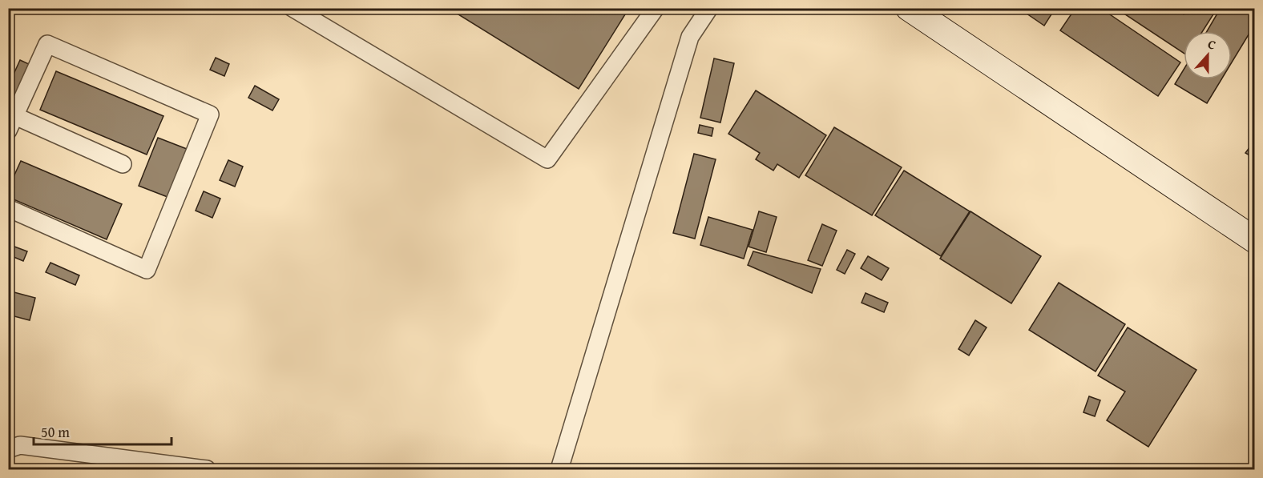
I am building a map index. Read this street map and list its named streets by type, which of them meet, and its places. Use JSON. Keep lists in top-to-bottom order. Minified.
{"scale_bar":"50 m","north":"top"}
